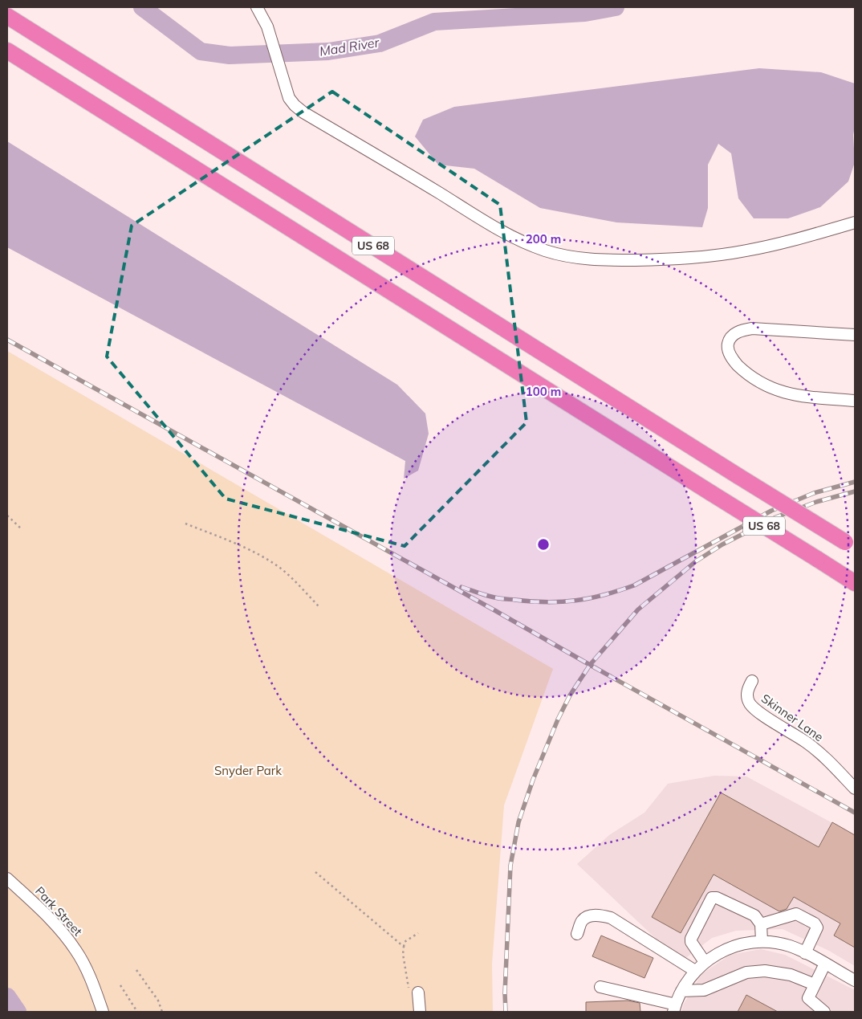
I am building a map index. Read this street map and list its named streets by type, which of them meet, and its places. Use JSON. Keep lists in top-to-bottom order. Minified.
{"streets":{"highway":["US 68"],"street":["Skinner Lane","Park Street"]},"water":["Mad River"],"parks":["Snyder Park"],"rings":["200 m","100 m"]}
